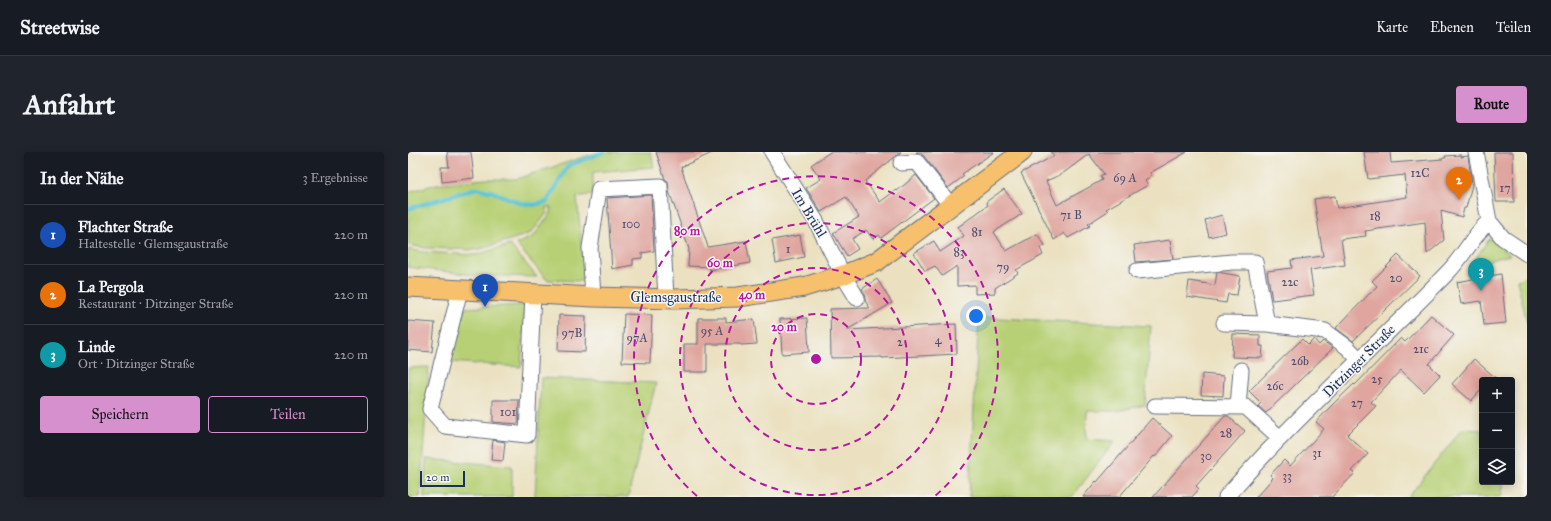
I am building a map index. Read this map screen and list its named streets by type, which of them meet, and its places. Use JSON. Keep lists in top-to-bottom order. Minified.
{"streets":{"main road":["Glemsgaustraße"],"street":["Im Brühl","Ditzinger Straße"]},"crossings":[["Im Brühl","Glemsgaustraße"]],"house_numbers":["12C","69 A","17","71 B","18","100","81","1","83","79","20","22c","95 A","97B","97A","4","2","21c","26b","25","26c","27","101","28","31","30","33"],"scale_bar":"20 m","page":{"header":"Streetwise","nav":["Karte","Ebenen","Teilen"],"buttons":["Route",["Speichern","Teilen"]],"title":"Anfahrt","heading":["In der Nähe","3 Ergebnisse"],"pins":["2","3","1"],"list":[{"mark":"1","name":"Flachter Straße","note":"Haltestelle · Glemsgaustraße","value":"220 m"},{"mark":"2","name":"La Pergola","note":"Restaurant · Ditzinger Straße","value":"220 m"},{"mark":"3","name":"Linde","note":"Ort · Ditzinger Straße","value":"220 m"}],"map_buttons":["+","−"],"scale":"20 m"},"rings":["80 m","60 m","40 m","20 m"]}
